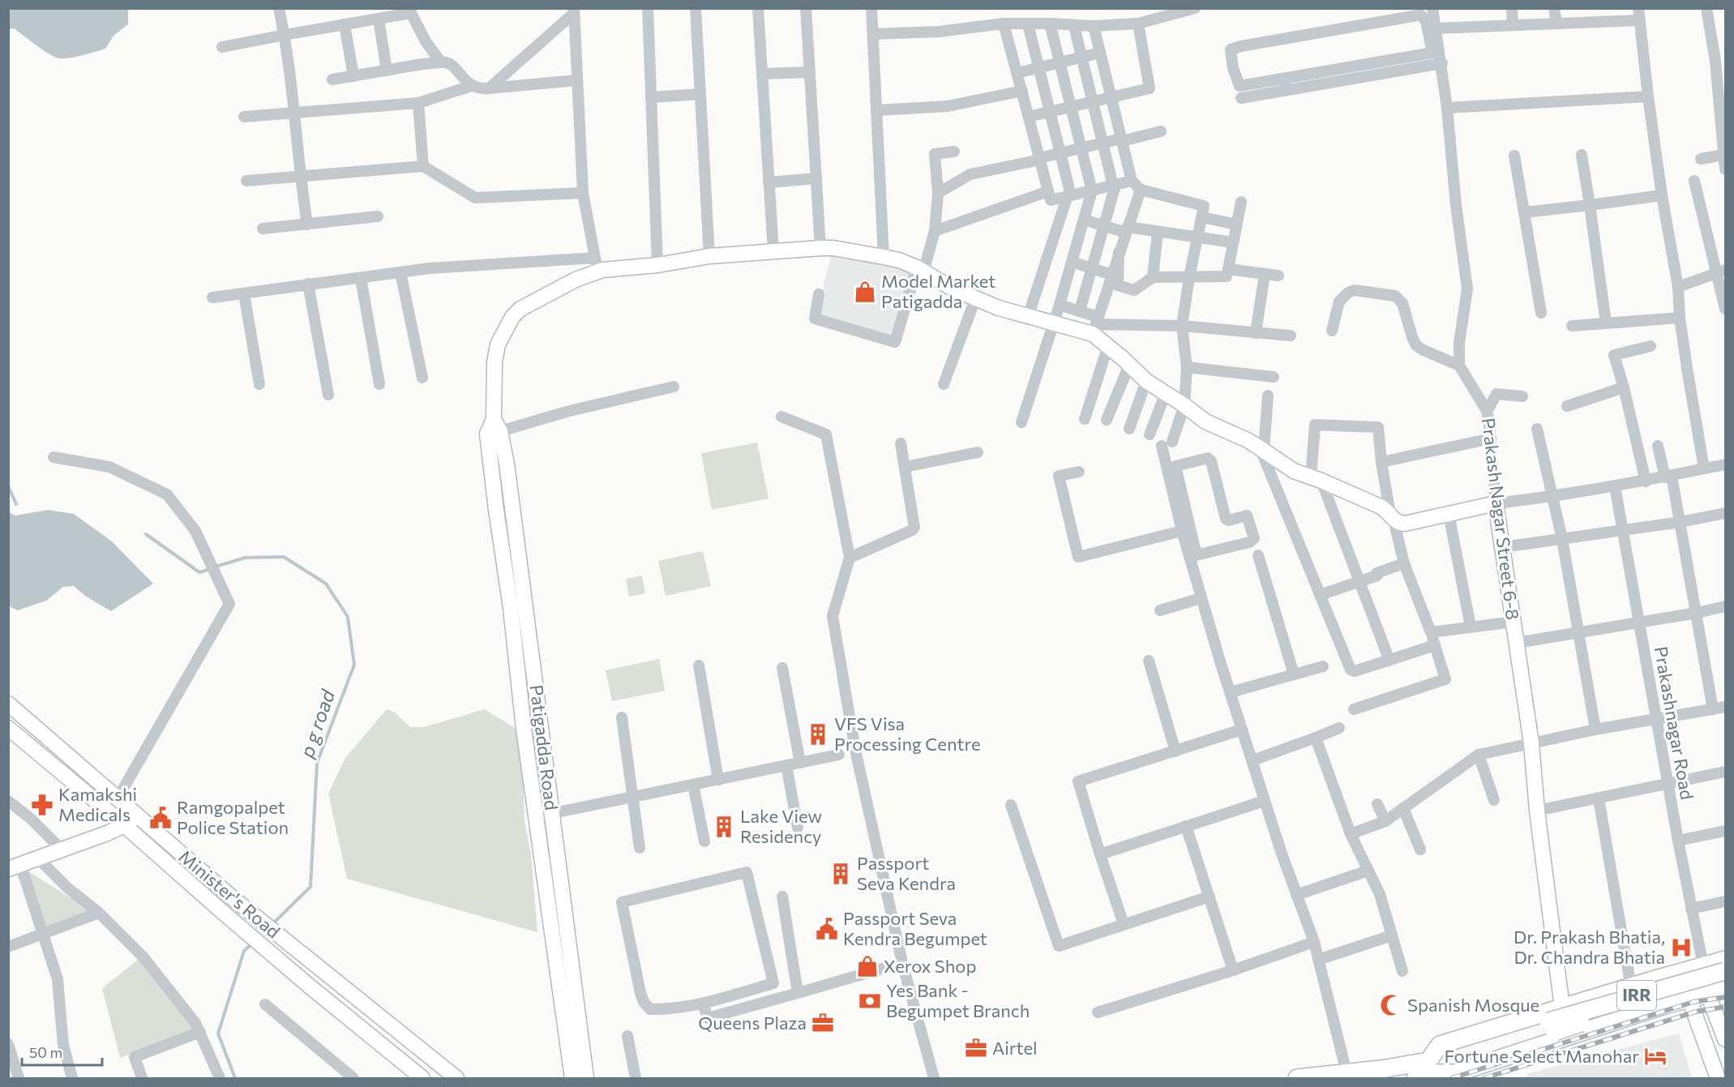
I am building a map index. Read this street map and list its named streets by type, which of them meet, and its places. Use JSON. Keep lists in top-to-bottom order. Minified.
{"streets":{"main road":["IRR"],"street":["Prakash Nagar Street 6-8","Prakashnagar Road","Patigadda Road","Minister's Road"]},"crossings":[["Prakash Nagar Street 6-8","IRR"],["Prakashnagar Road","IRR"]],"water":["p g road"],"places":{"shop":["Model Market Patigadda","Xerox Shop"],"building":["VFS Visa Processing Centre","Lake View Residency","Passport Seva Kendra"],"pharmacy":["Kamakshi Medicals"],"public building":["Ramgopalpet Police Station","Passport Seva Kendra Begumpet"],"hospital":["Dr. Prakash Bhatia, Dr. Chandra Bhatia"],"bank":["Yes Bank - Begumpet Branch"],"mosque":["Spanish Mosque"],"office":["Queens Plaza","Airtel"],"hotel":["Fortune Select Manohar"]},"scale_bar":"50 m"}
